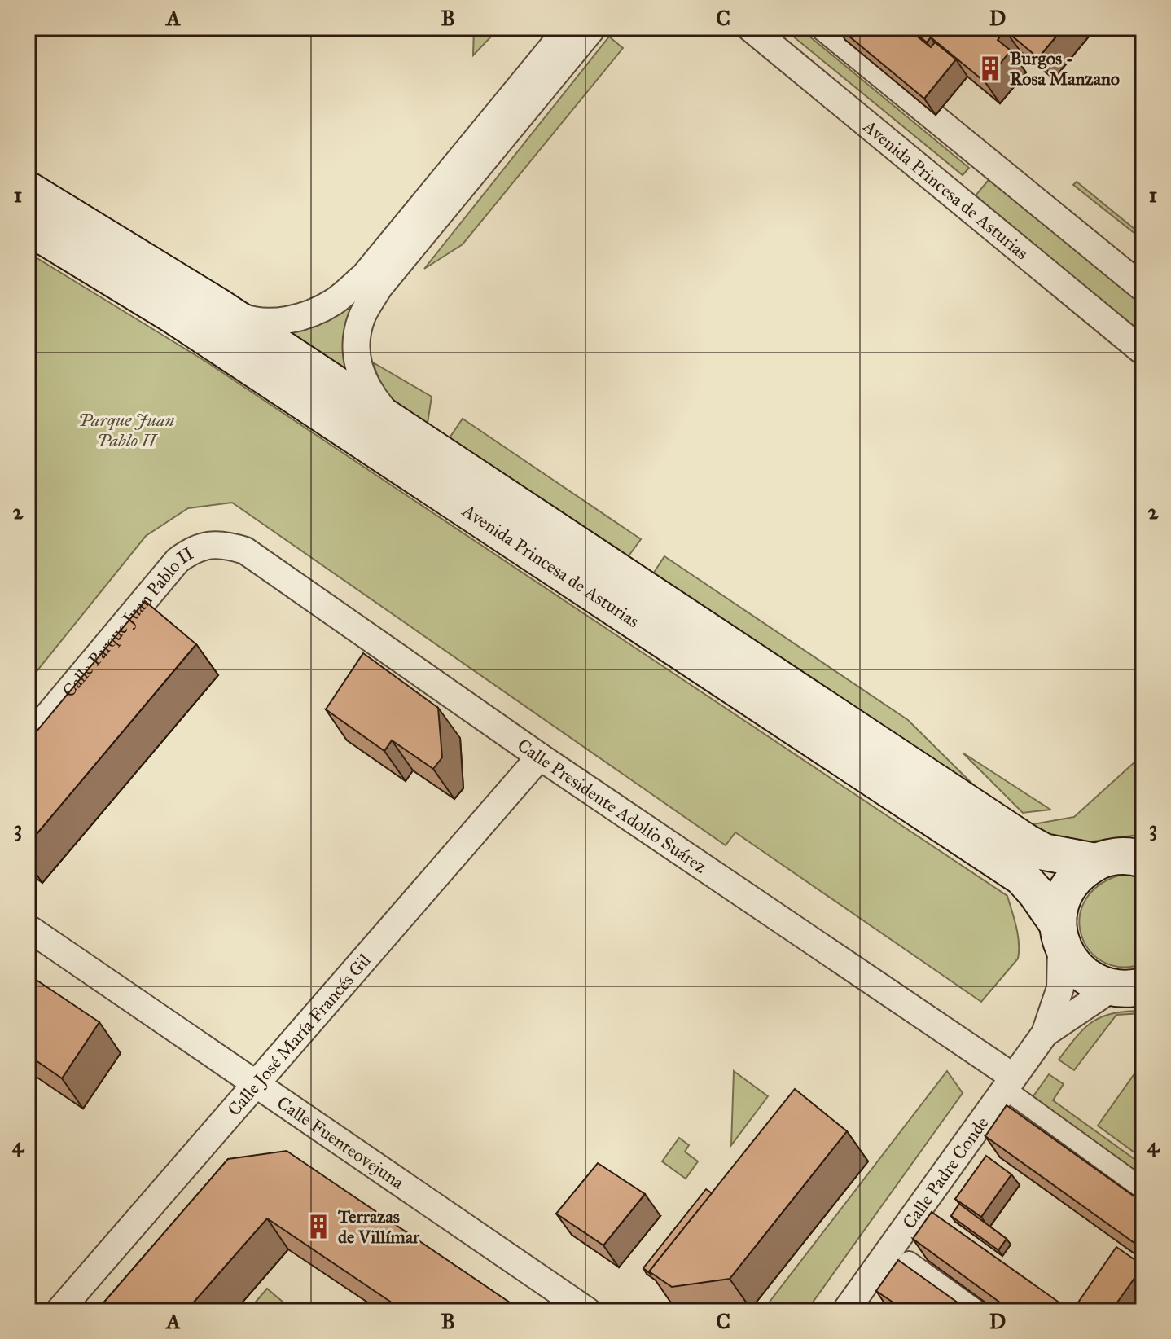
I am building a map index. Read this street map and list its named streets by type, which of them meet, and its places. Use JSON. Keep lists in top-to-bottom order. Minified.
{"streets":{"main road":["Avenida Princesa de Asturias"],"street":["Calle Parque Juan Pablo II","Calle Presidente Adolfo Suárez","Calle José María Francés Gil","Calle Fuenteovejuna","Calle Padre Conde"]},"crossings":[["Avenida Princesa de Asturias","Calle Padre Conde"],["Calle Parque Juan Pablo II","Calle Presidente Adolfo Suárez"],["Calle Presidente Adolfo Suárez","Calle José María Francés Gil"],["Calle Presidente Adolfo Suárez","Calle Padre Conde"],["Calle José María Francés Gil","Calle Fuenteovejuna"]],"parks":["Parque Juan Pablo II"],"places":{"building":["Burgos - Rosa Manzano","Terrazas de Villímar"]},"grid":{"columns":["A","B","C","D"],"rows":["1","2","3","4"]}}
